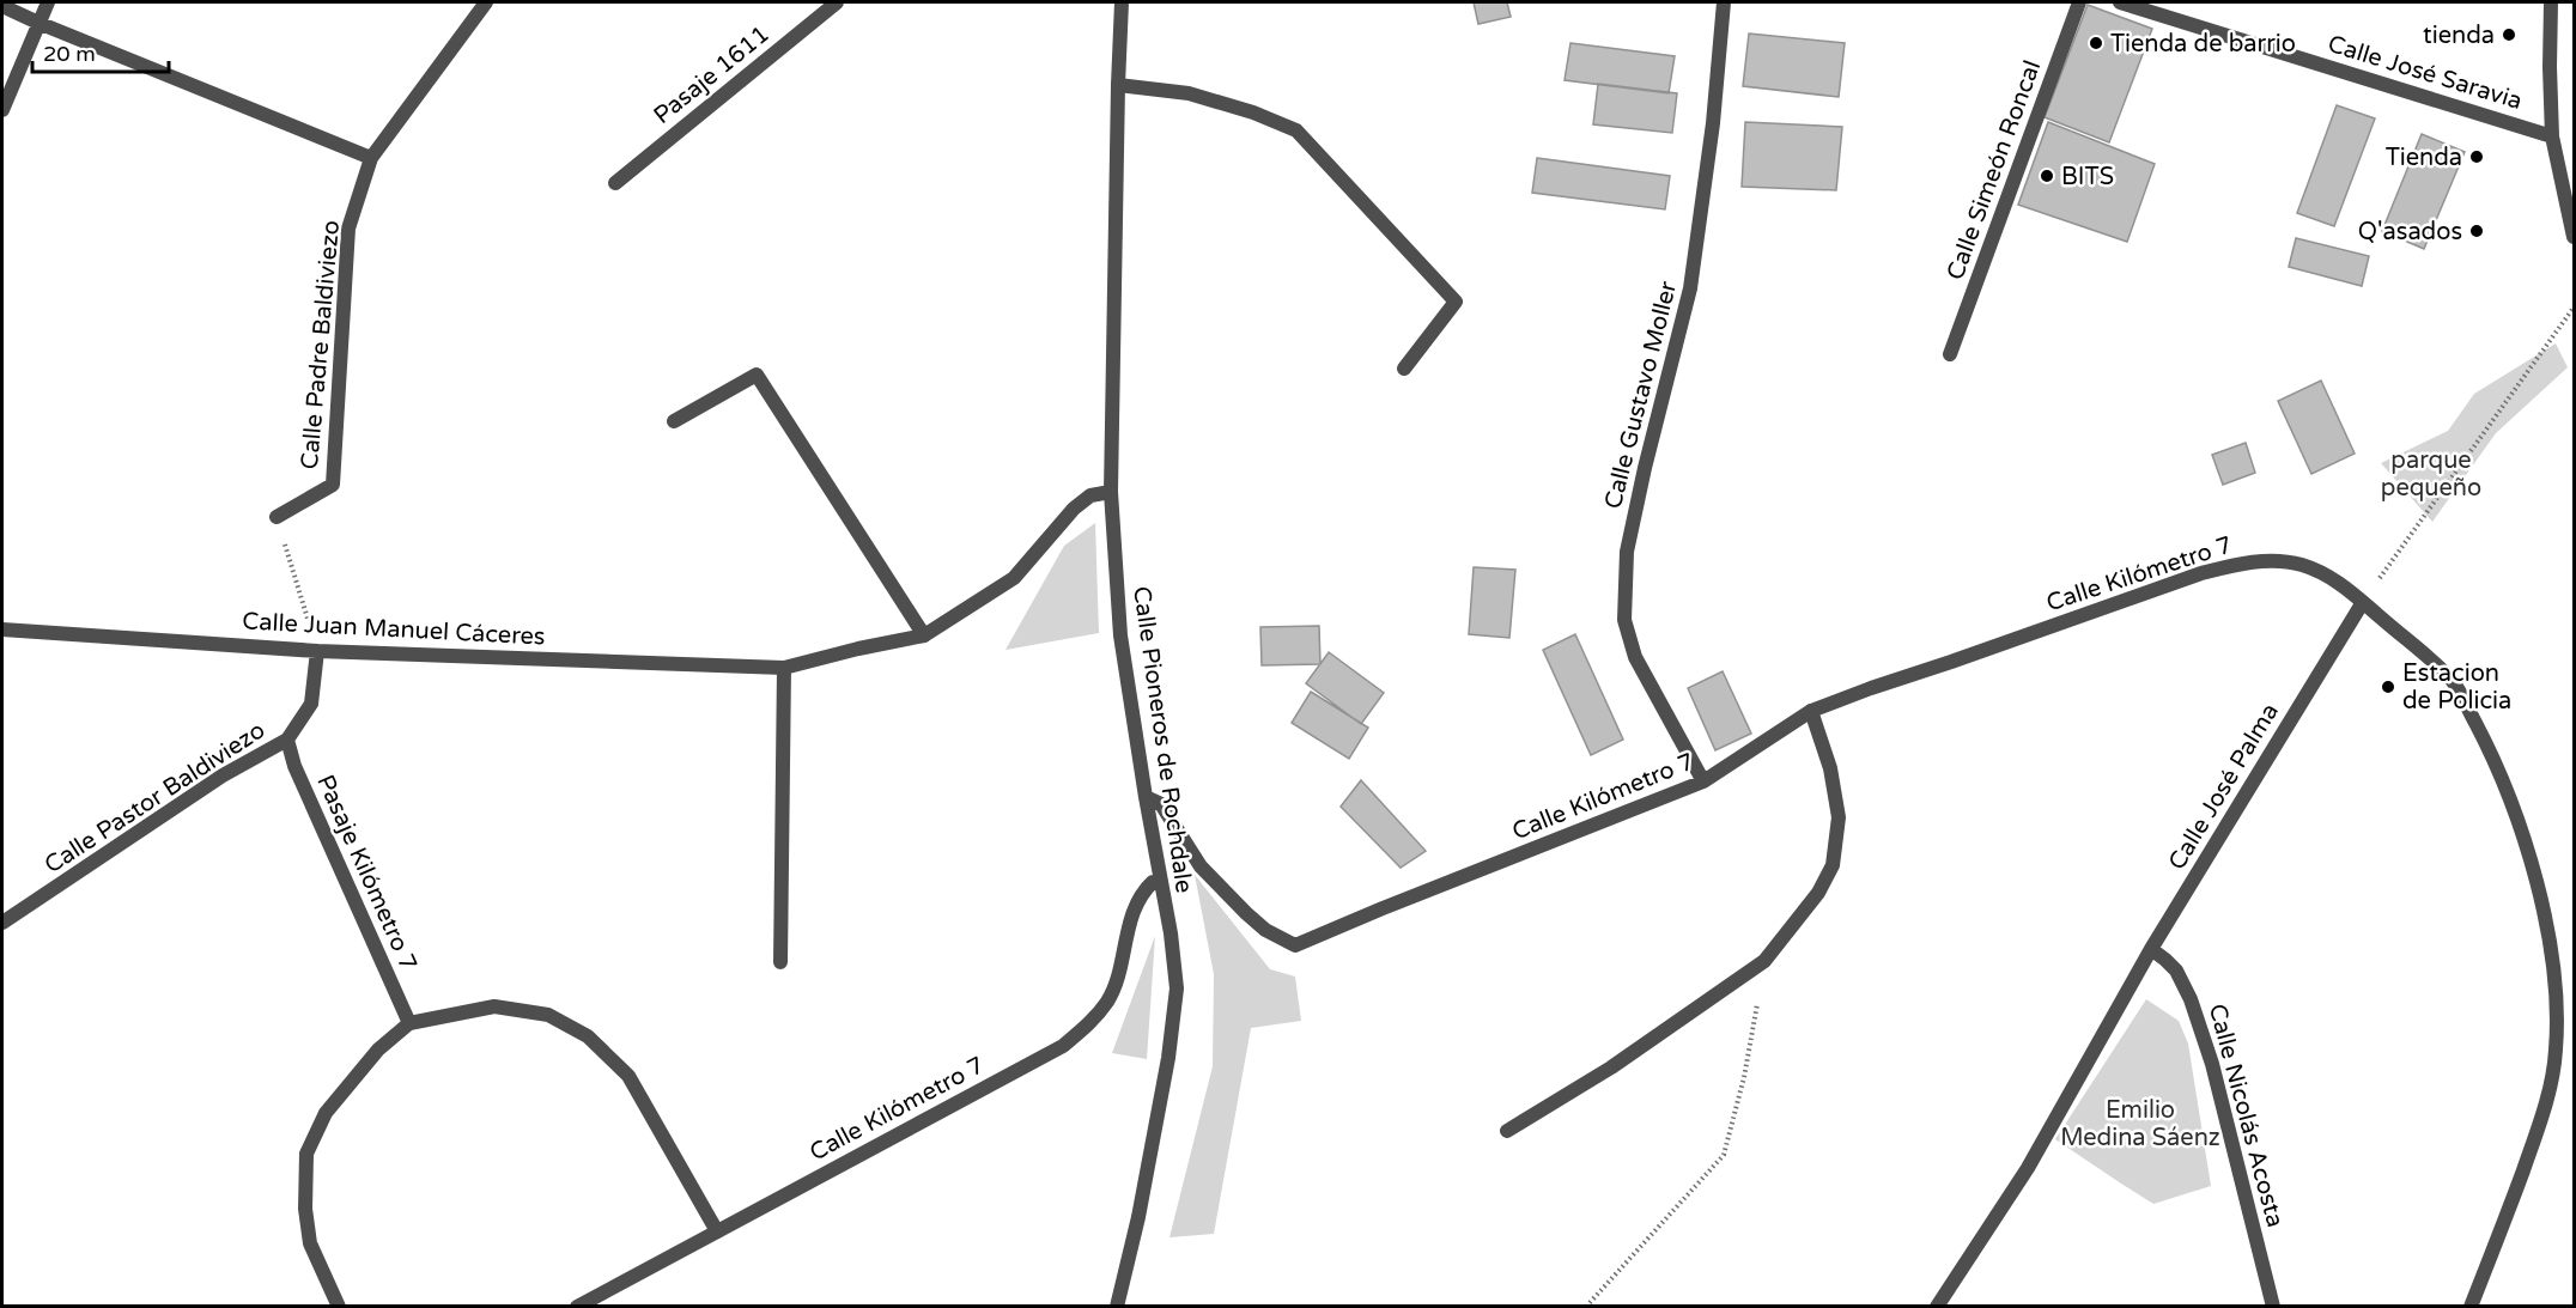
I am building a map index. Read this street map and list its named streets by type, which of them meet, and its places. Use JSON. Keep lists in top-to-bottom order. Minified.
{"streets":{"street":["Calle José Saravia","Pasaje 1611","Calle Simeón Roncal","Calle Padre Baldiviezo","Calle Gustavo Moller","Calle Kilómetro 7","Calle Juan Manuel Cáceres","Calle Pioneros de Rochdale","Calle José Palma","Calle Pastor Baldiviezo","Pasaje Kilómetro 7","Calle Nicolás Acosta"]},"crossings":[["Calle Gustavo Moller","Calle Kilómetro 7"],["Calle Kilómetro 7","Calle Pioneros de Rochdale"],["Calle Kilómetro 7","Calle José Palma"],["Calle Juan Manuel Cáceres","Calle Pioneros de Rochdale"],["Calle Juan Manuel Cáceres","Calle Pastor Baldiviezo"],["Calle José Palma","Calle Nicolás Acosta"],["Calle Pastor Baldiviezo","Pasaje Kilómetro 7"]],"parks":["parque pequeño","Emilio Medina Sáenz"],"places":["tienda","Tienda de barrio","Tienda","BITS","Q'asados","Estacion de Policia"],"scale_bar":"20 m"}
